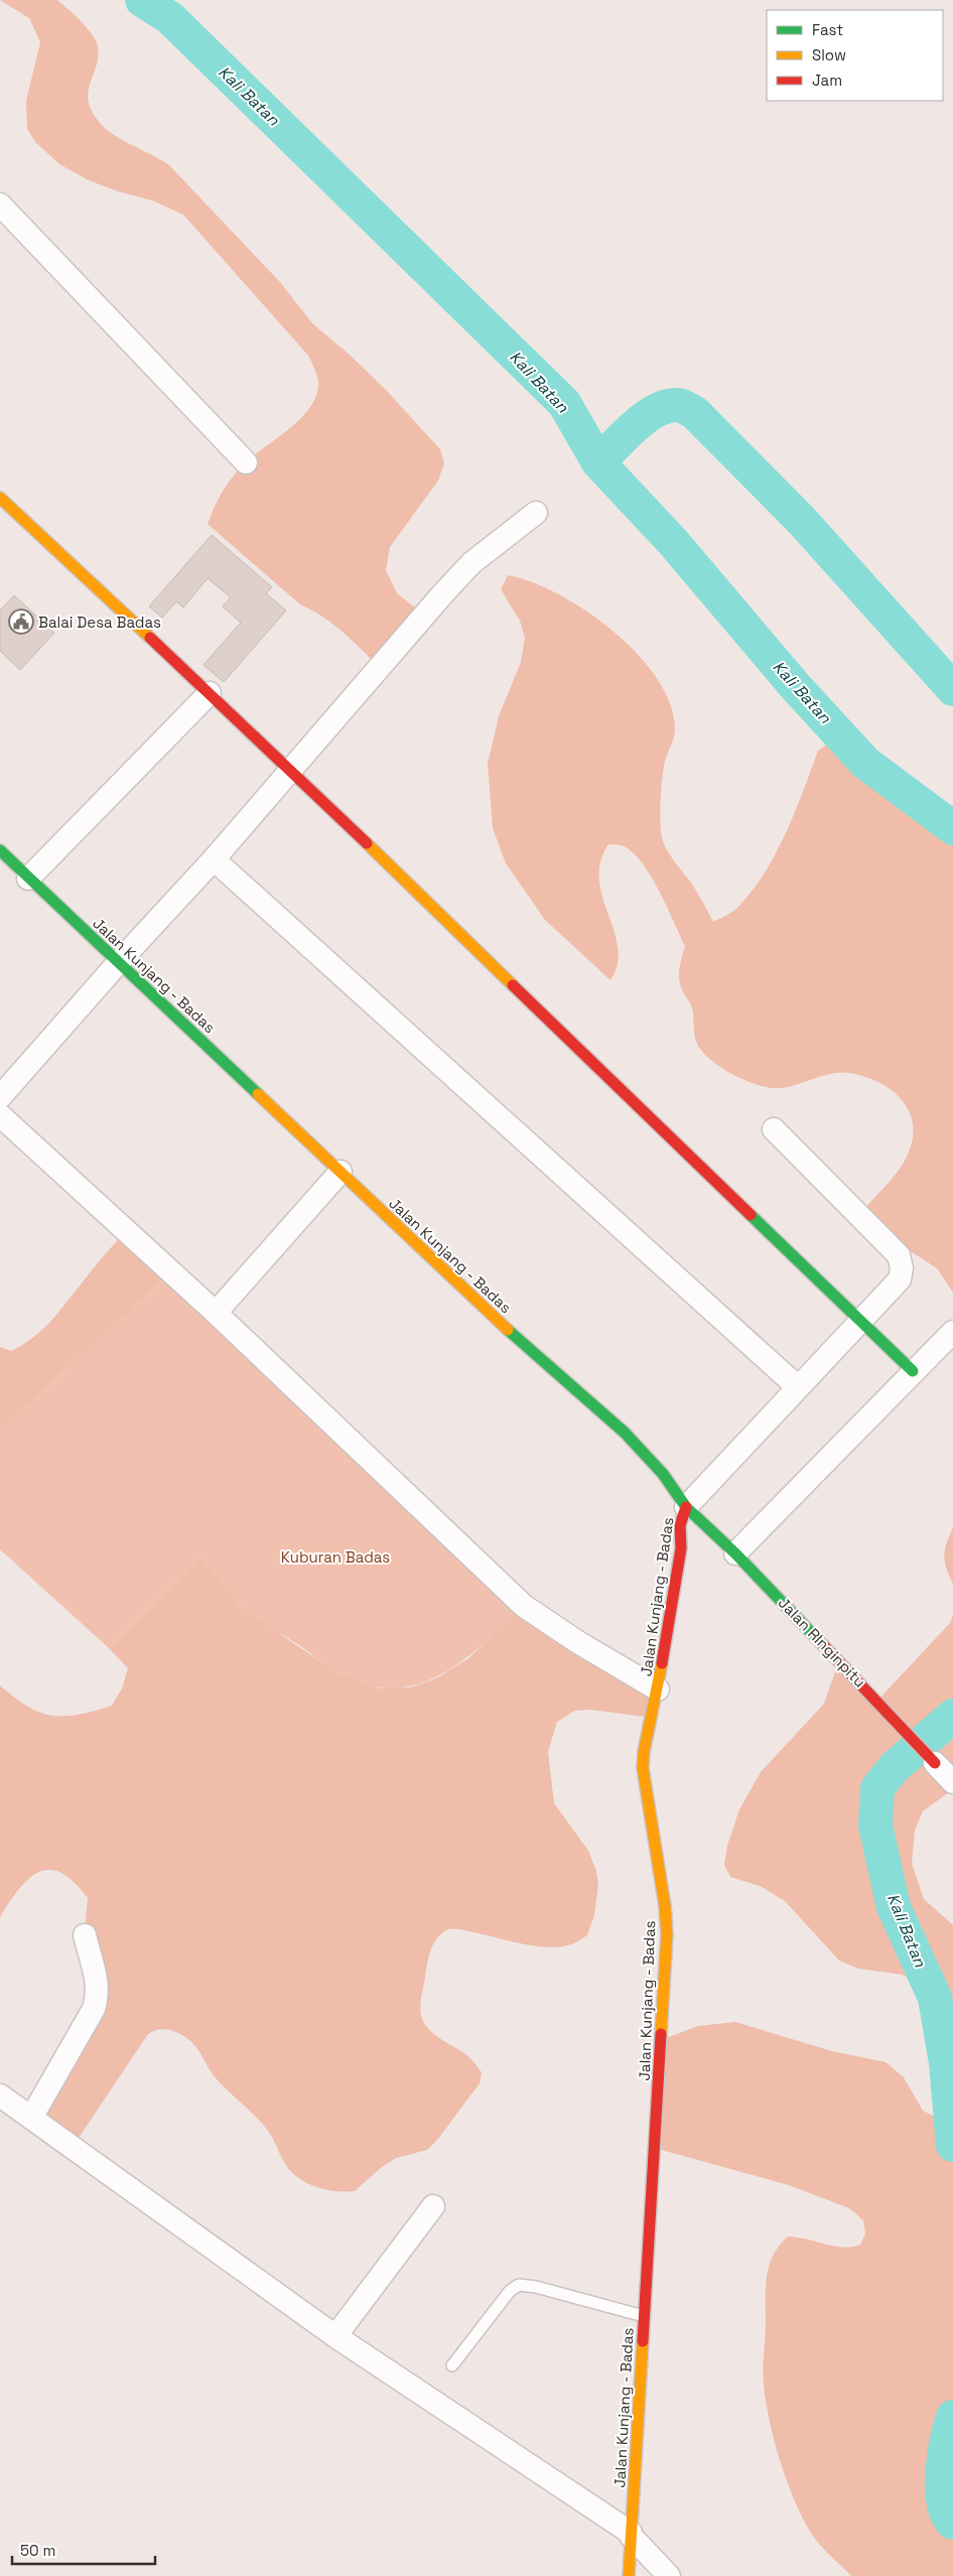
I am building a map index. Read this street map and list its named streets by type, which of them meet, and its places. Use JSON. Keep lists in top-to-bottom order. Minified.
{"streets":{"main road":["Jalan Kunjang - Badas","Jalan RInginpitu"]},"crossings":[["Jalan Kunjang - Badas","Jalan RInginpitu"]],"water":["Kali Batan"],"parks":["Kuburan Badas"],"places":{"public building":["Balai Desa Badas"]},"legend":["Fast","Slow","Jam"],"scale_bar":"50 m"}
